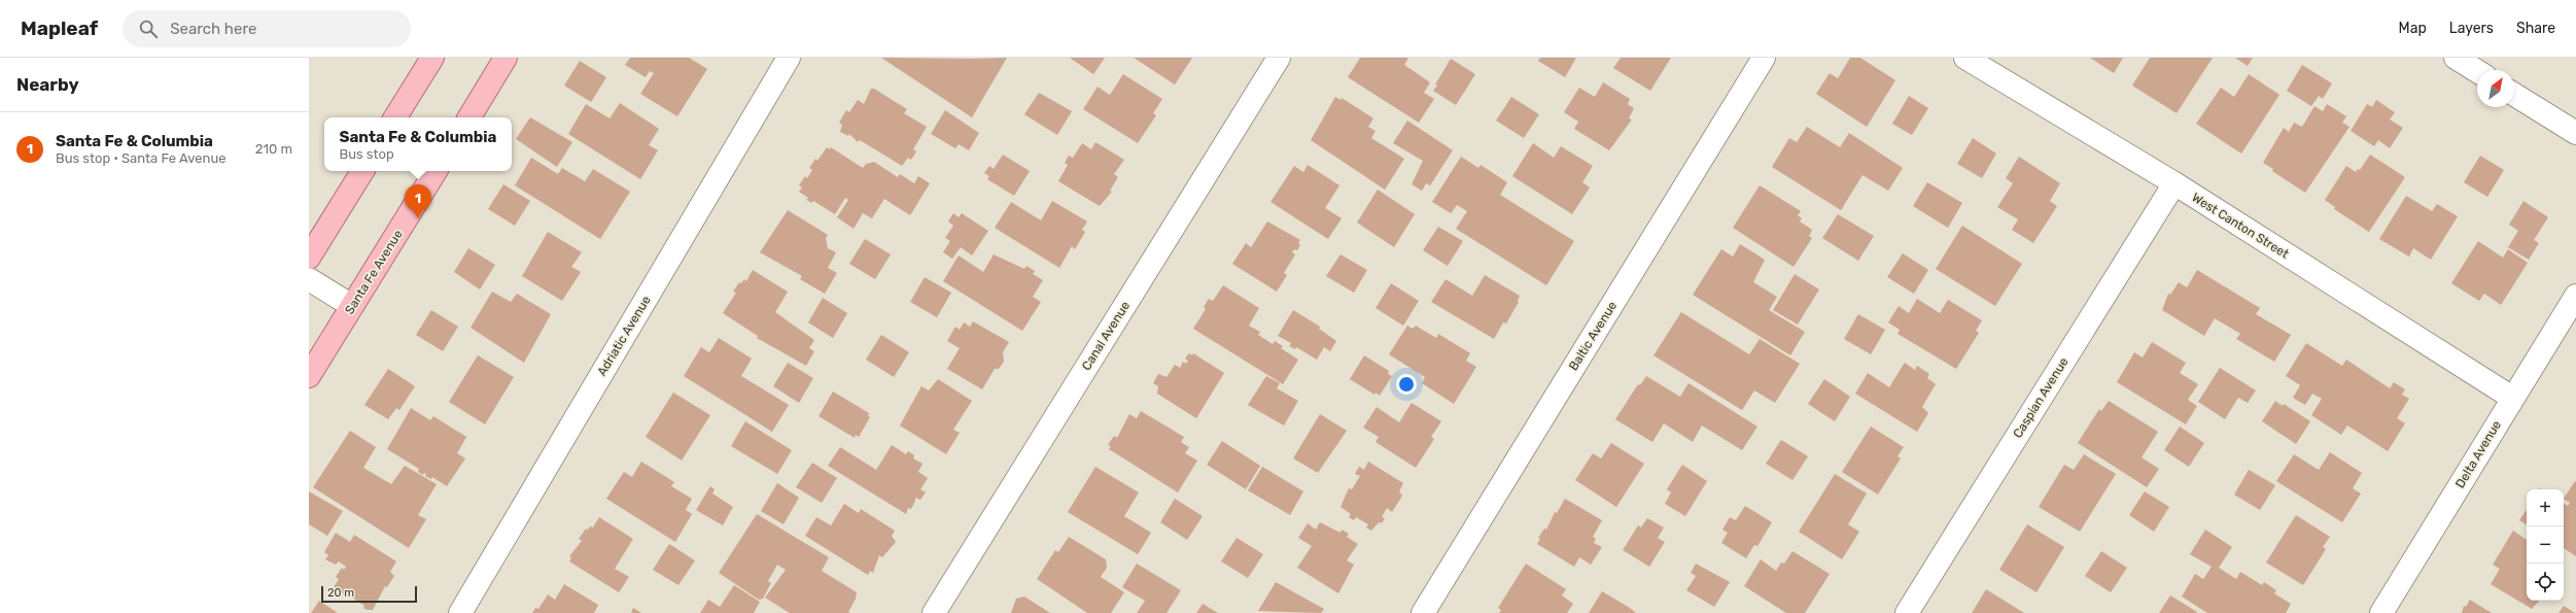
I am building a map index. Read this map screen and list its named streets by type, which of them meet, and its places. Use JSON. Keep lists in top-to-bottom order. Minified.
{"streets":{"main road":["Santa Fe Avenue"],"street":["West Canton Street","Adriatic Avenue","Canal Avenue","Baltic Avenue","Caspian Avenue","Delta Avenue"]},"crossings":[["West Canton Street","Caspian Avenue"],["West Canton Street","Delta Avenue"]],"scale_bar":"20 m","north":"top right","page":{"header":"Mapleaf","search":"Search here","nav":["Map","Layers","Share"],"heading":"Nearby","list":[{"mark":"1","name":"Santa Fe & Columbia","note":"Bus stop · Santa Fe Avenue","value":"210 m"}],"popup":["Santa Fe & Columbia","Bus stop"],"pins":"1","map_buttons":["+","−"],"scale":"20 m"}}
